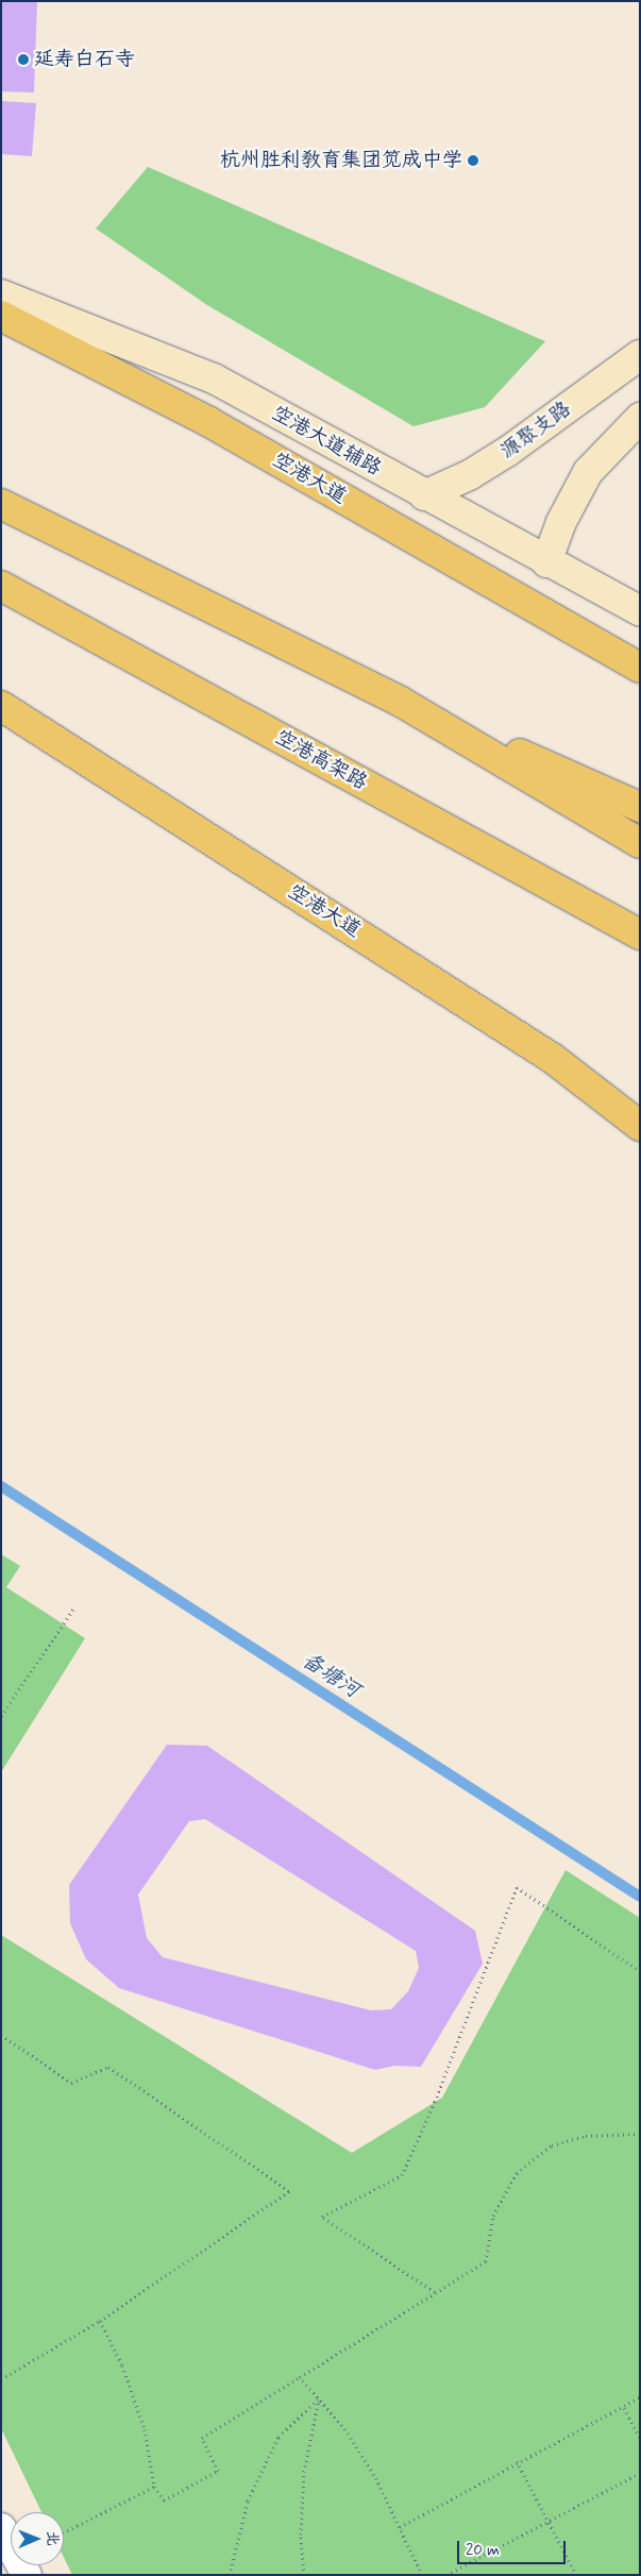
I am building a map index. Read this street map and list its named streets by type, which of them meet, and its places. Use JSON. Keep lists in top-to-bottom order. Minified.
{"streets":{"main road":["源聚支路","空港大道辅路","空港大道","空港高架路"]},"crossings":[["源聚支路","空港大道辅路"]],"water":["备塘河"],"places":["延寿白石寺","杭州胜利教育集团笕成中学"],"scale_bar":"20 m","north":"right"}
